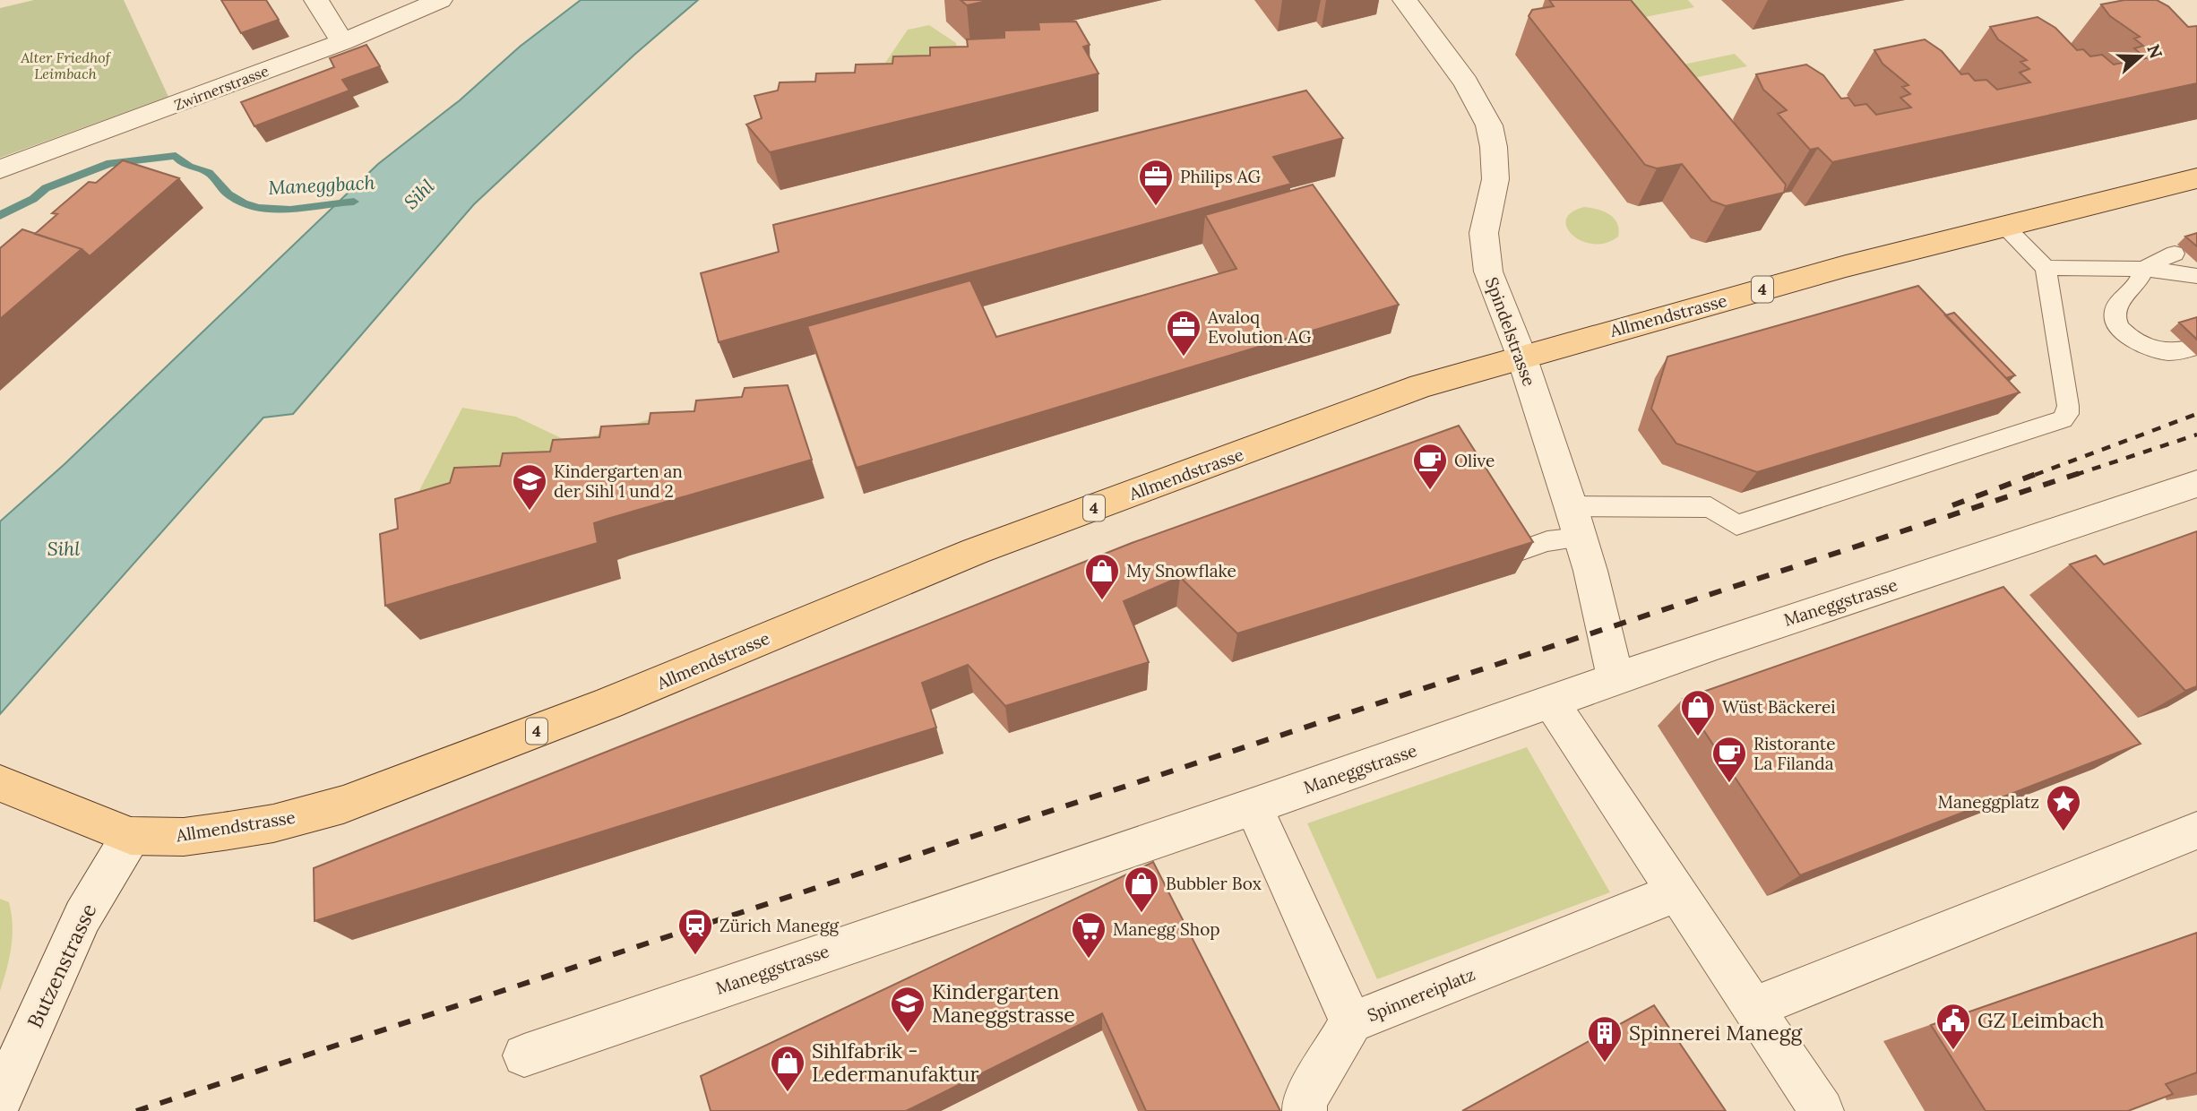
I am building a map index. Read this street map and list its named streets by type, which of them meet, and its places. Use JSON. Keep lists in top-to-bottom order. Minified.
{"streets":{"main road":["4","Allmendstrasse"],"street":["Zwirnerstrasse","Spindelstrasse","Maneggstrasse","Butzenstrasse","Spinnereiplatz"]},"crossings":[["Allmendstrasse","Spindelstrasse"],["Allmendstrasse","Butzenstrasse"],["Spindelstrasse","Maneggstrasse"],["Maneggstrasse","Spinnereiplatz"]],"water":["Maneggbach","Sihl"],"parks":["Alter Friedhof Leimbach"],"places":{"office":["Philips AG","Avaloq Evolution AG"],"cafe":["Olive","Ristorante La Filanda"],"school or university":["Kindergarten an der Sihl 1 und 2","Kindergarten Maneggstrasse"],"shop":["My Snowflake","Wüst Bäckerei","Bubbler Box","Sihlfabrik - Ledermanufaktur"],"place":["Maneggplatz"],"station":["Zürich Manegg"],"supermarket":["Manegg Shop"],"public building":["GZ Leimbach"],"building":["Spinnerei Manegg"]},"north":"right"}
